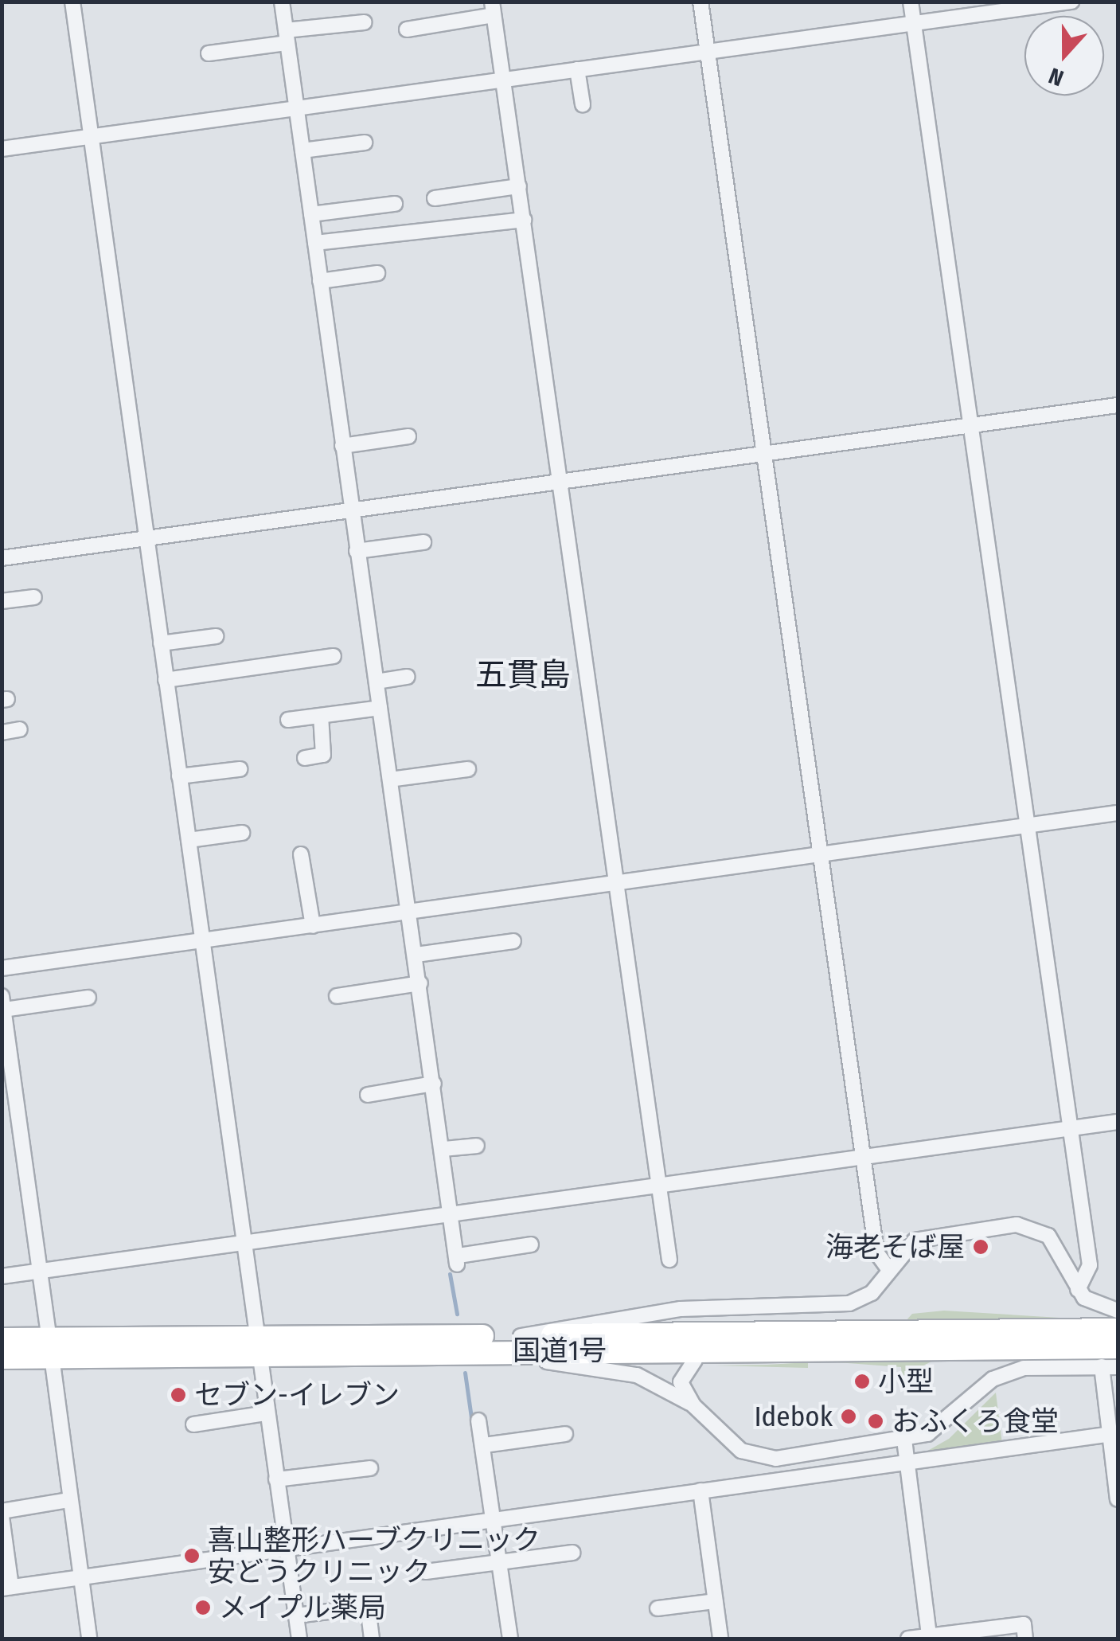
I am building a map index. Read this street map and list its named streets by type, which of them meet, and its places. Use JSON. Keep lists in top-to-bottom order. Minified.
{"streets":{"highway":["国道1号"]},"districts":["五貫島"],"places":["海老そば屋","小型","セブン-イレブン","Idebok","おふくろ食堂","喜山整形ハーブクリニック 安どうクリニック","メイプル薬局"],"north":"bottom"}
